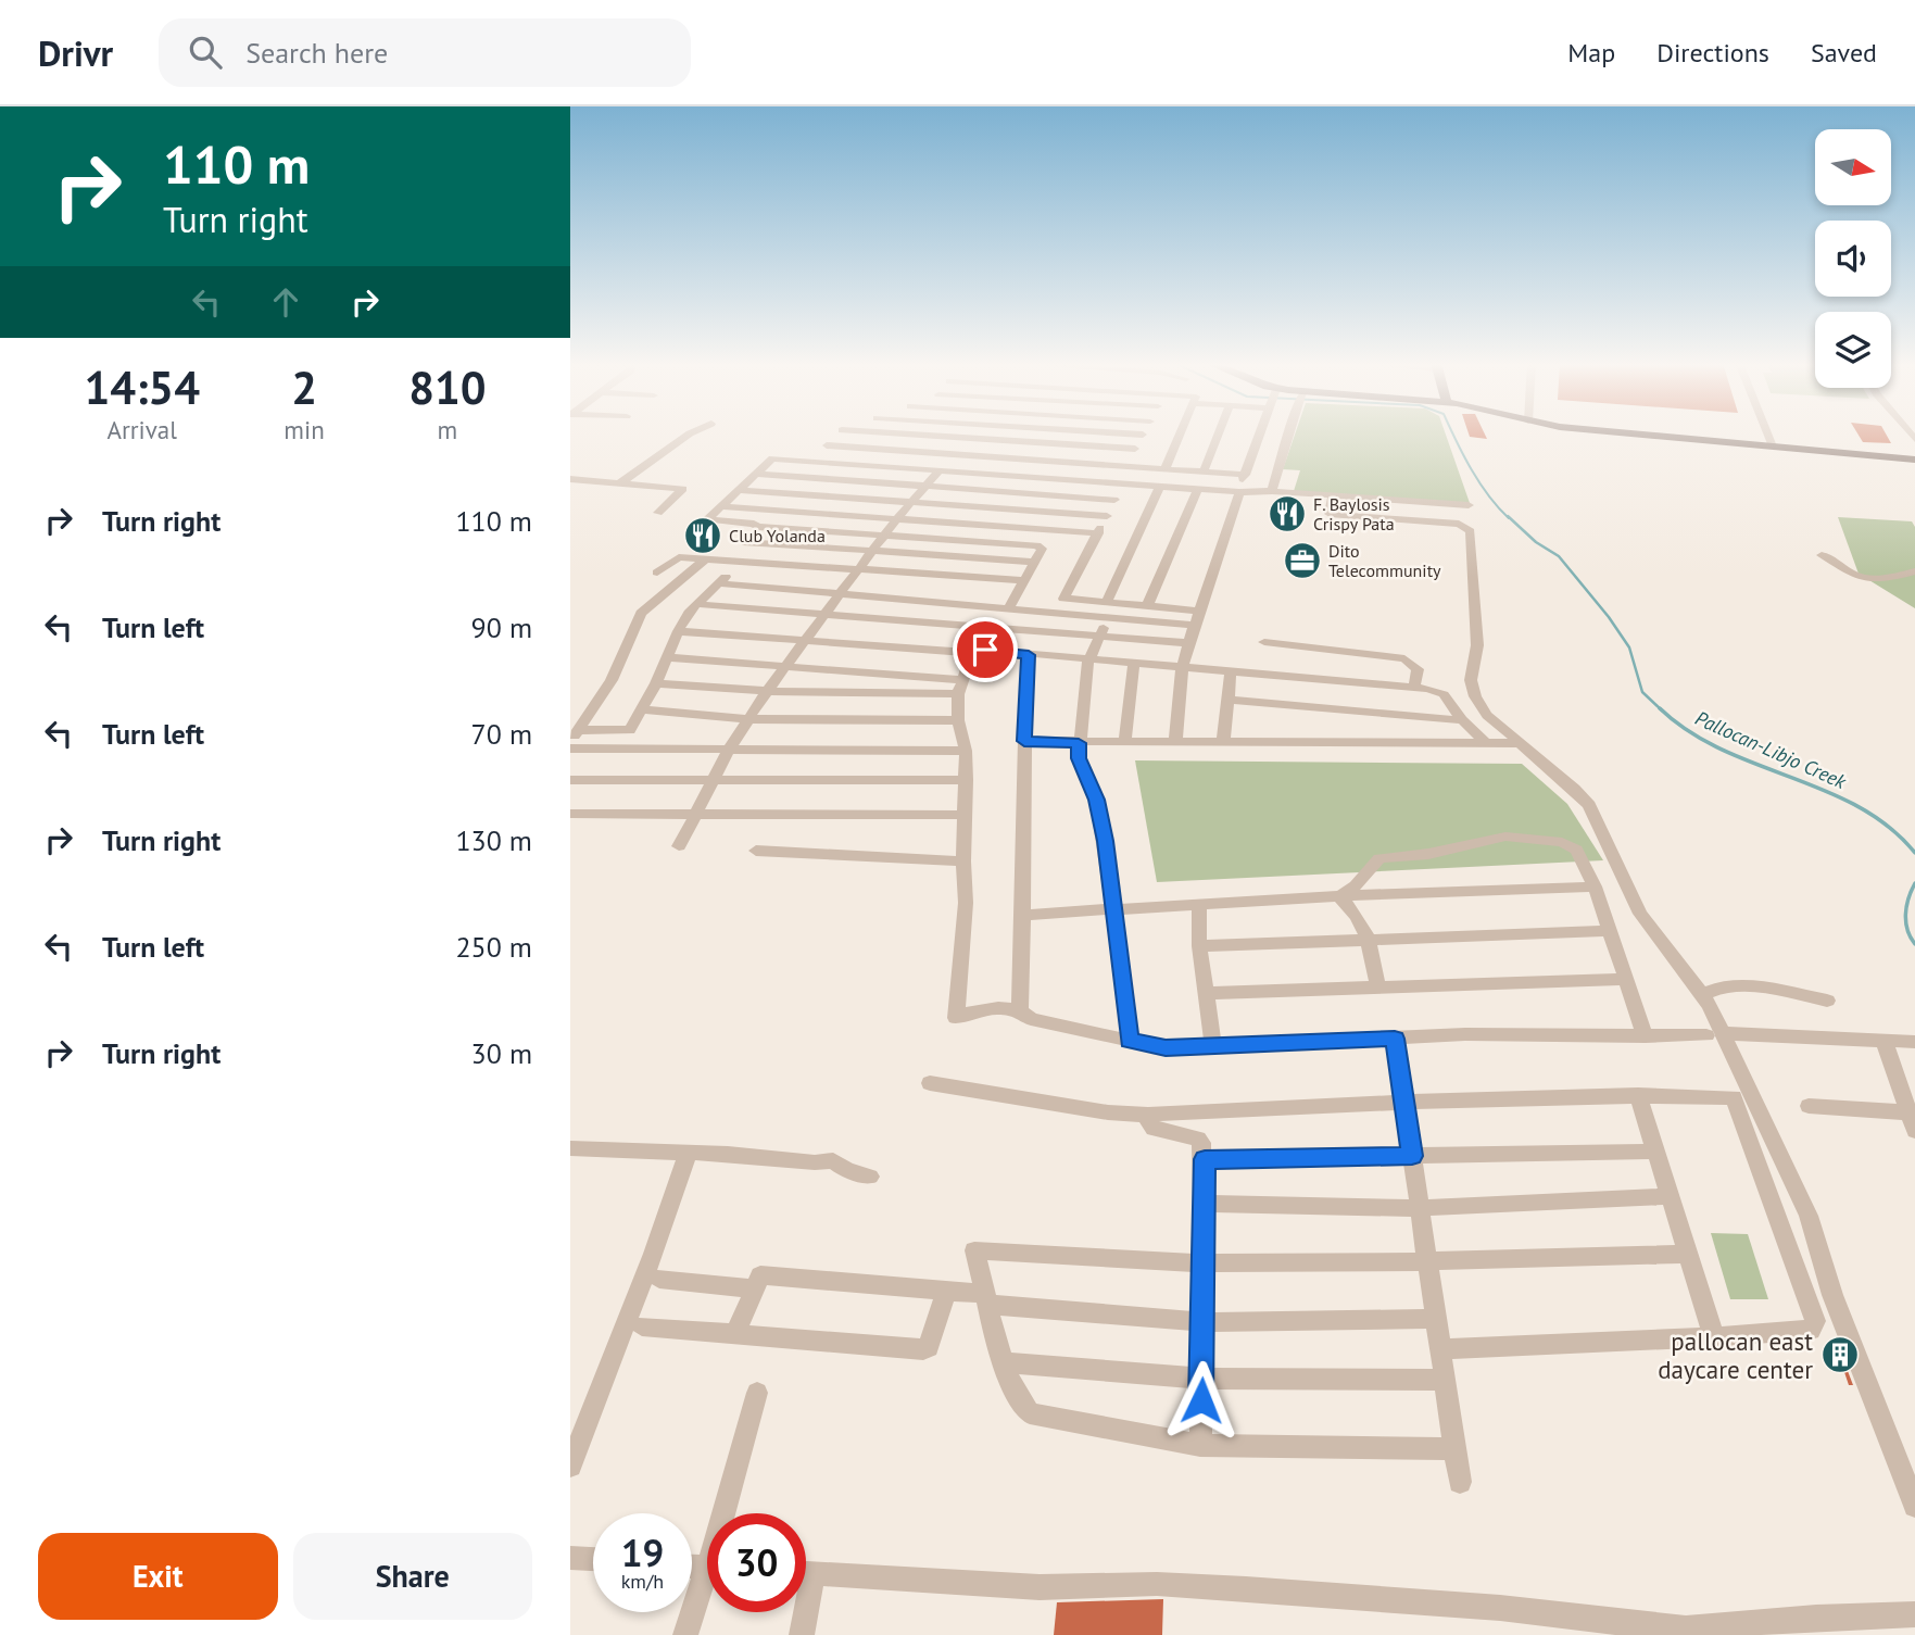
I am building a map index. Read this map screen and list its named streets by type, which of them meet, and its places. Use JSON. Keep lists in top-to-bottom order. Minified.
{"water":["Pallocan-Libjo Creek"],"places":{"restaurant":["F. Baylosis Crispy Pata","Club Yolanda"],"office":["Dito Telecommunity"],"building":["pallocan east daycare center"]},"north":"right","page":{"header":"Drivr","search":"Search here","nav":["Map","Directions","Saved"],"turn":["110 m","Turn right"],"eta":["14:54","Arrival","2","min","810","m"],"list":[{"name":"Turn right","value":"110 m"},{"name":"Turn left","value":"90 m"},{"name":"Turn left","value":"70 m"},{"name":"Turn right","value":"130 m"},{"name":"Turn left","value":"250 m"},{"name":"Turn right","value":"30 m"}],"speed":"19 km/h","limit":"30","buttons":["Exit","Share"]}}
